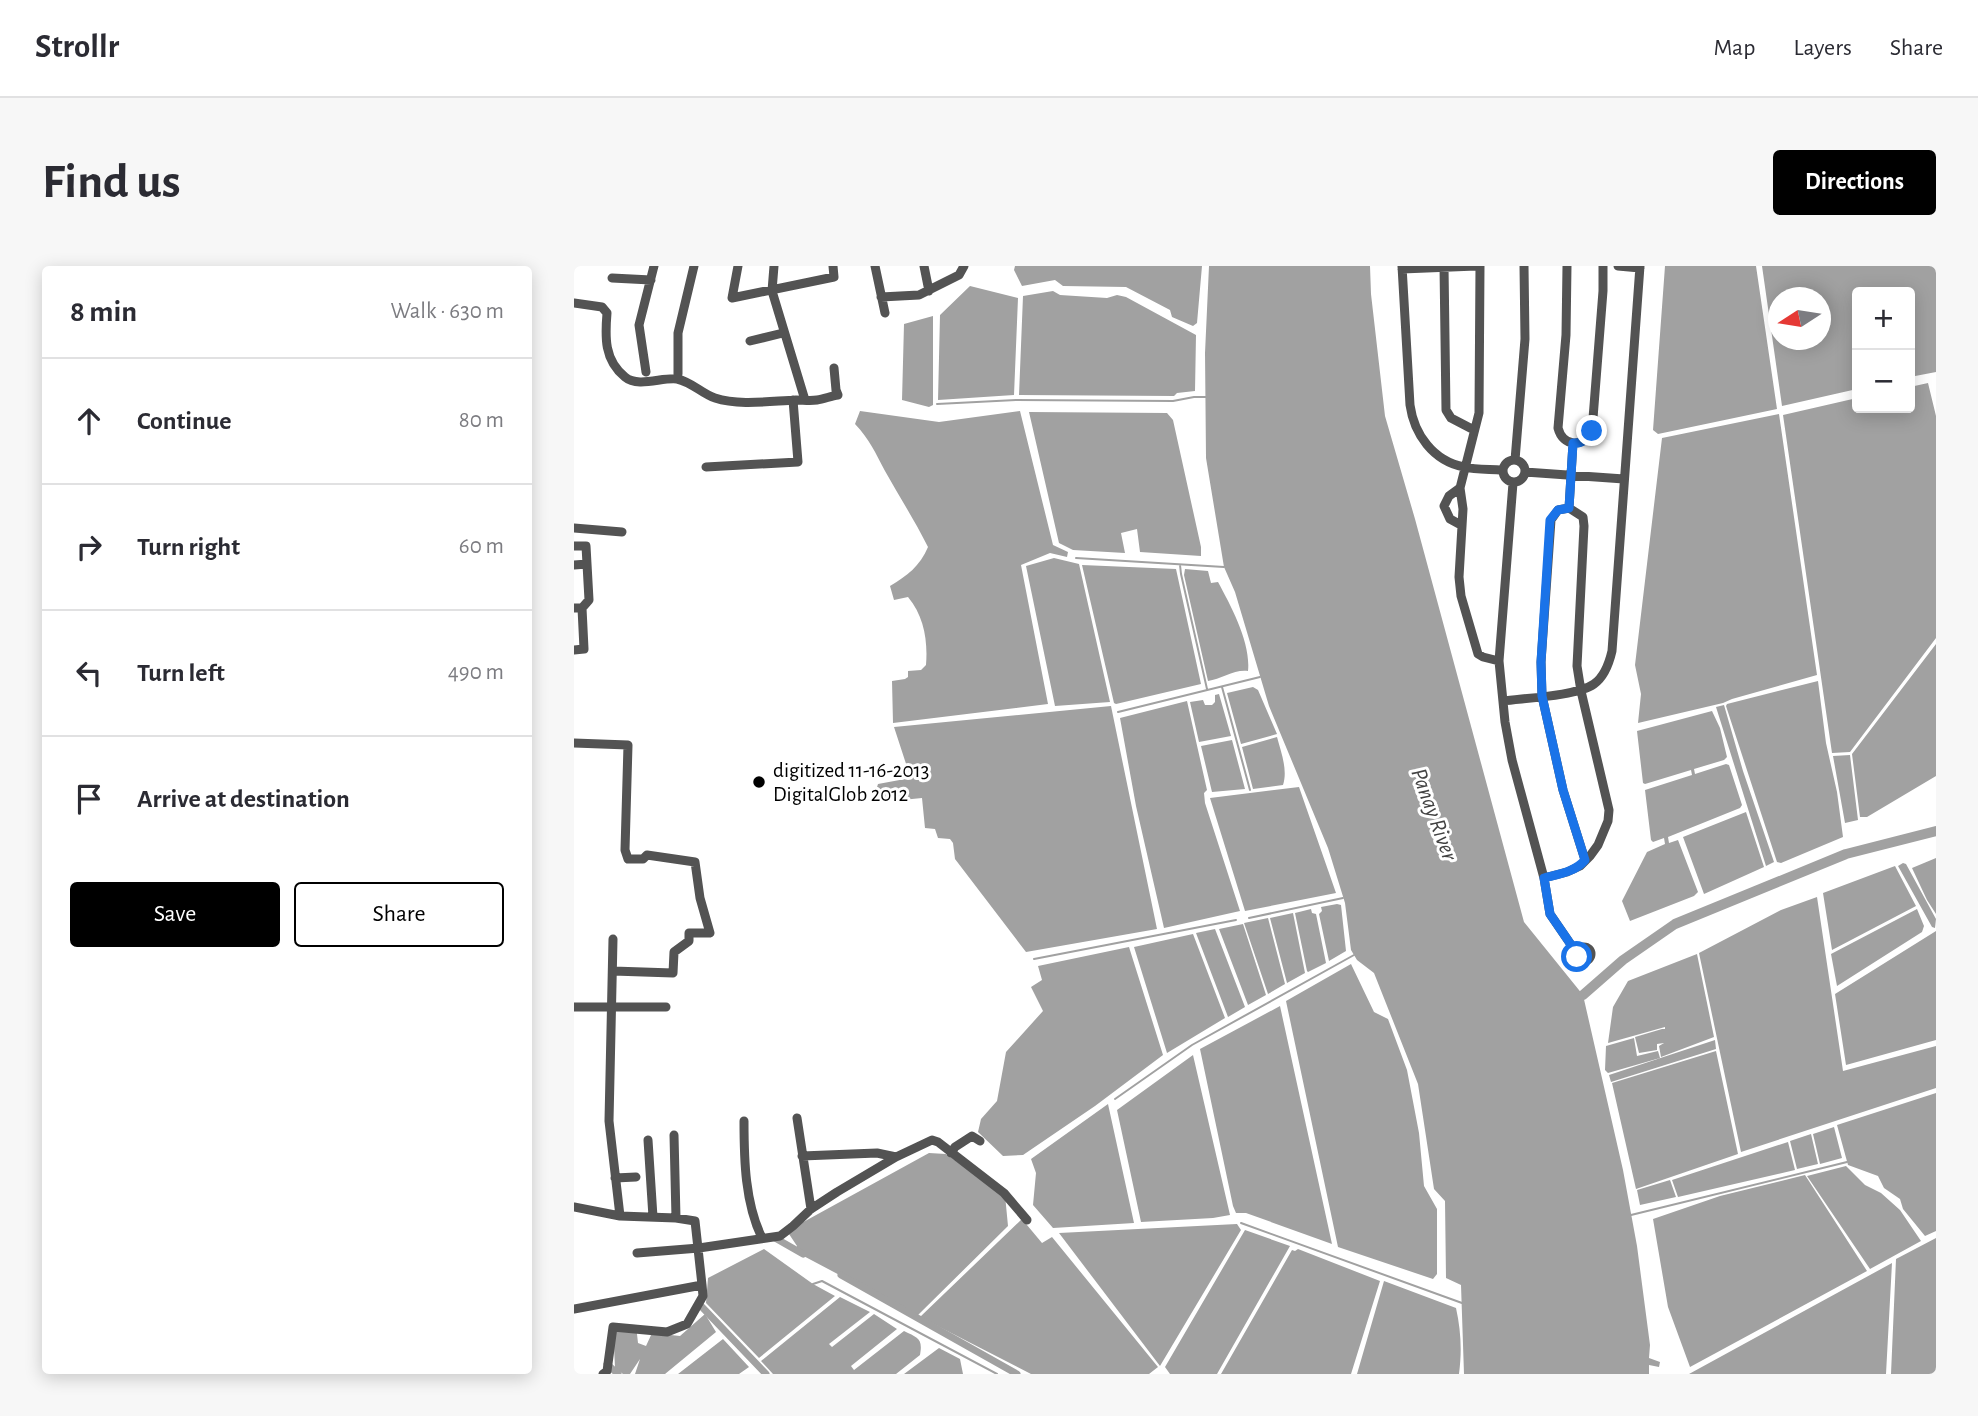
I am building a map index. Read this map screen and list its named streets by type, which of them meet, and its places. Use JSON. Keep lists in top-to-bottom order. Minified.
{"water":["Panay River"],"places":["digitized 11-16-2013 DigitalGlob 2012"],"north":"left","page":{"header":"Strollr","nav":["Map","Layers","Share"],"buttons":["Directions",["Save","Share"]],"title":"Find us","heading":["8 min","Walk · 630 m"],"map_buttons":["+","−"],"list":[["Continue","80 m"],["Turn right","60 m"],["Turn left","490 m"],"Arrive at destination"]}}
